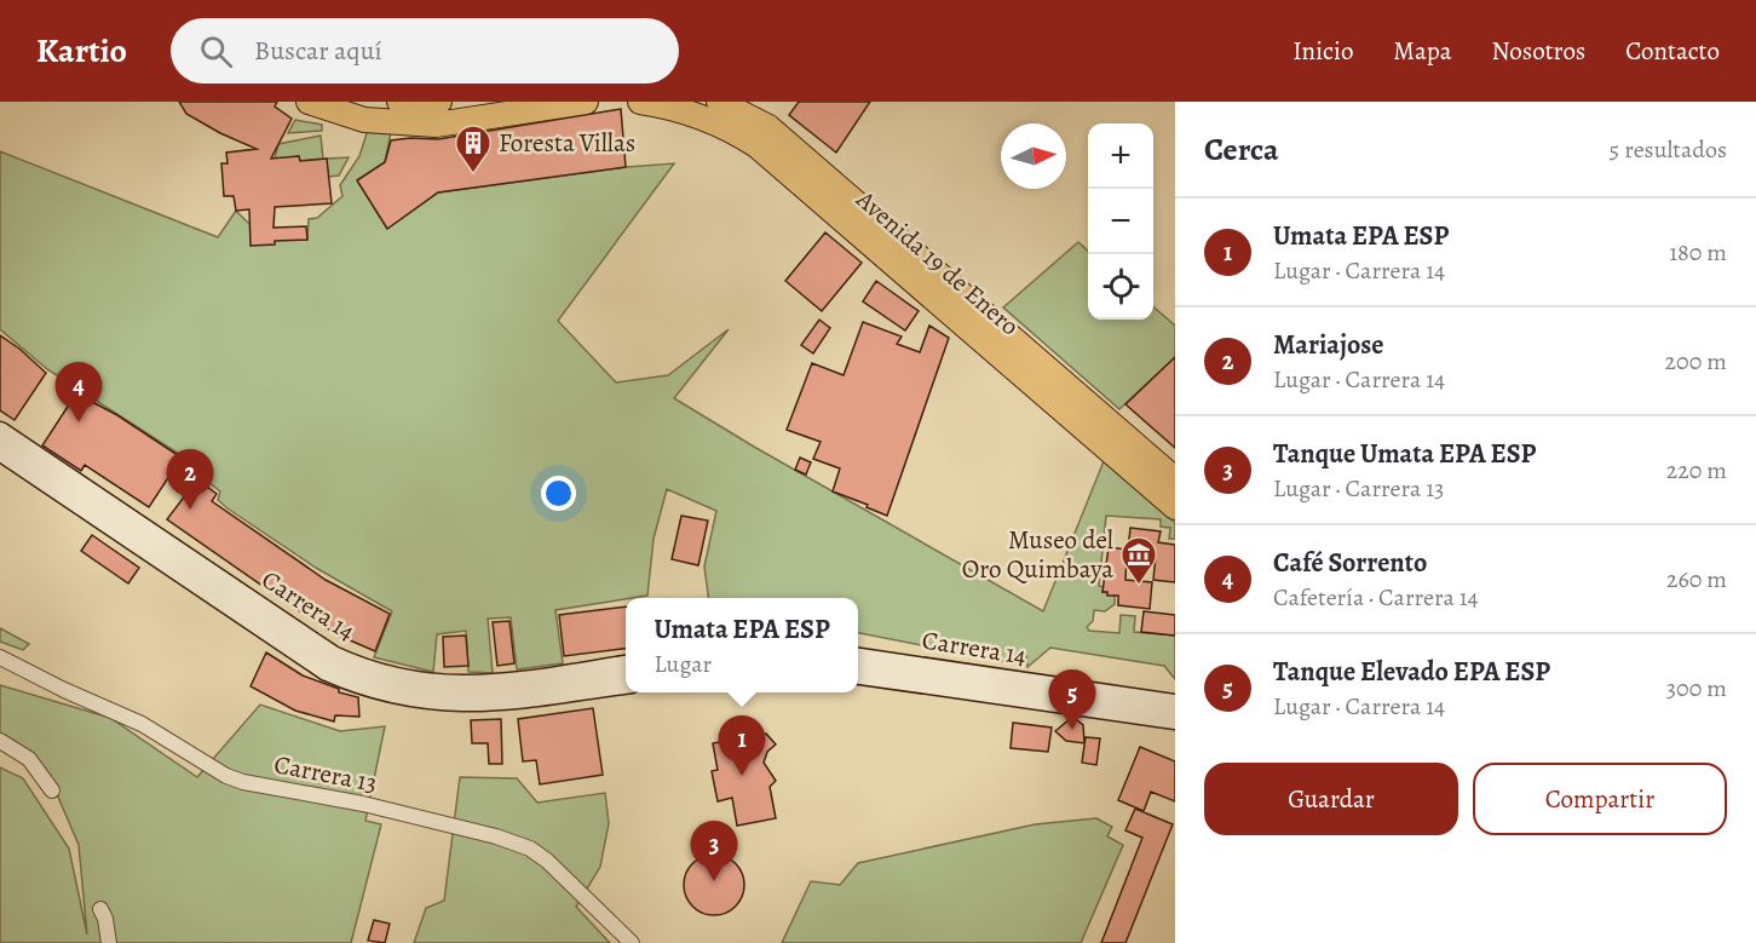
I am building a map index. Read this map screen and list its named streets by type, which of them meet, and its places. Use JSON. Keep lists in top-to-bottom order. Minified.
{"streets":{"main road":["Avenida 19 de Enero","Carrera 14"],"street":["Carrera 13"]},"places":{"building":["Foresta Villas"],"museum":["Museo del Oro Quimbaya"]},"north":"right","page":{"header":"Kartio","search":"Buscar aquí","nav":["Inicio","Mapa","Nosotros","Contacto"],"heading":["Cerca","5 resultados"],"map_buttons":["+","−"],"list":[{"mark":"1","name":"Umata EPA ESP","note":"Lugar · Carrera 14","value":"180 m"},{"mark":"2","name":"Mariajose","note":"Lugar · Carrera 14","value":"200 m"},{"mark":"3","name":"Tanque Umata EPA ESP","note":"Lugar · Carrera 13","value":"220 m"},{"mark":"4","name":"Café Sorrento","note":"Cafetería · Carrera 14","value":"260 m"},{"mark":"5","name":"Tanque Elevado EPA ESP","note":"Lugar · Carrera 14","value":"300 m"}],"pins":["4","2","5","1","3"],"popup":["Umata EPA ESP","Lugar"],"buttons":["Guardar","Compartir"]}}
